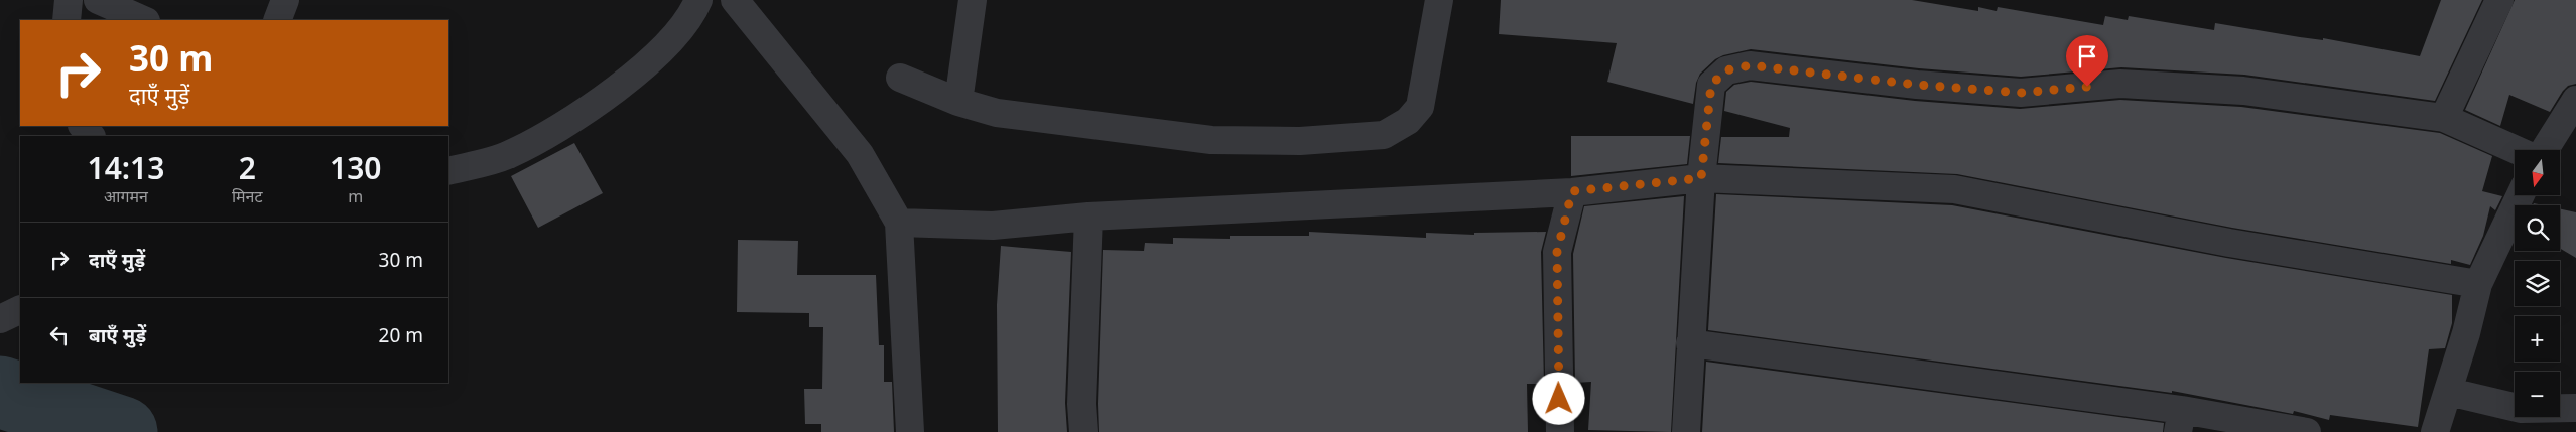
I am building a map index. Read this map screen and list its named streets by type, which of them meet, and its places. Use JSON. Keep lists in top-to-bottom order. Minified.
{"north":"bottom","page":{"turn":["30 m","दाएँ मुड़ें"],"eta":["14:13","आगमन","2","मिनट","130","m"],"map_buttons":["+","−"],"list":[{"name":"दाएँ मुड़ें","value":"30 m"},{"name":"बाएँ मुड़ें","value":"20 m"}]}}
